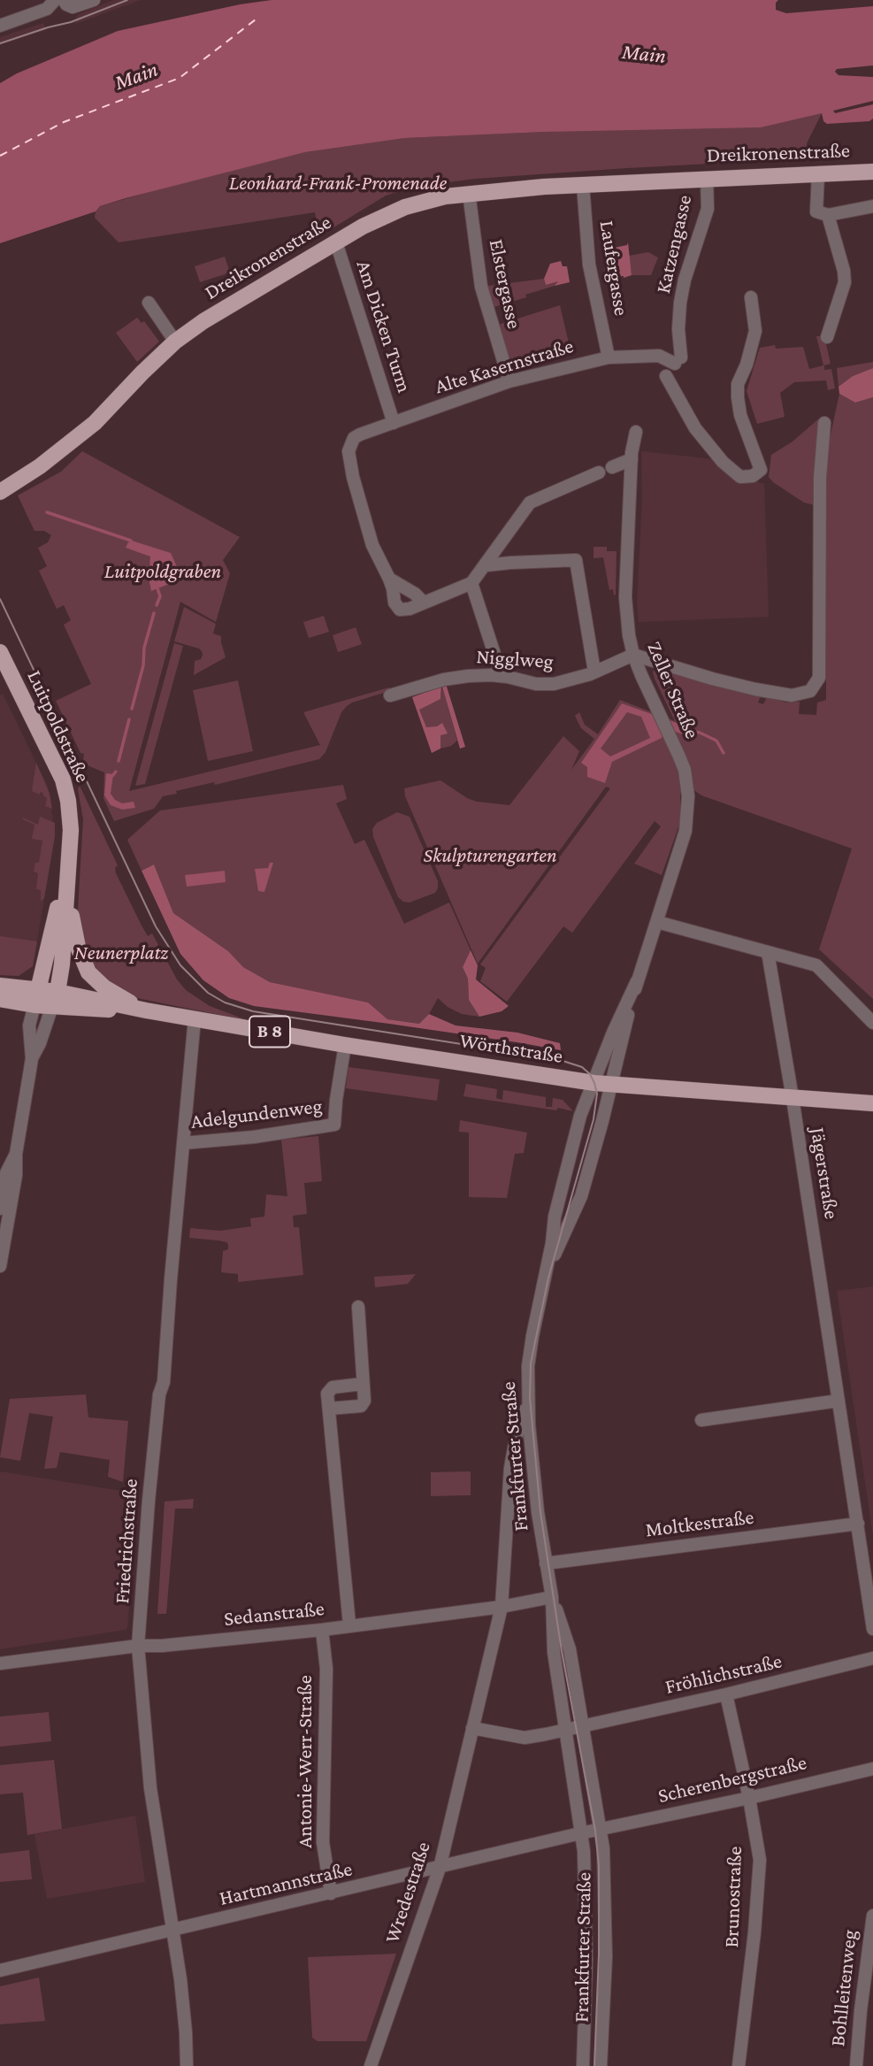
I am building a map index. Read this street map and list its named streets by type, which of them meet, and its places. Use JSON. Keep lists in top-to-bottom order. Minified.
{"streets":{"main road":["Dreikronenstraße","Luitpoldstraße","B 8","Wörthstraße"],"street":["Katzengasse","Laufergasse","Elstergasse","Am Dicken Turm","Alte Kasernstraße","Nigglweg","Zeller Straße","Adelgundenweg","Jägerstraße","Frankfurter Straße","Moltkestraße","Friedrichstraße","Sedanstraße","Fröhlichstraße","Antonie-Werr-Straße","Scherenbergstraße","Hartmannstraße","Wredestraße","Brunostraße","Bohlleitenweg"]},"crossings":[["Dreikronenstraße","Katzengasse"],["Dreikronenstraße","Laufergasse"],["Dreikronenstraße","Elstergasse"],["Dreikronenstraße","Am Dicken Turm"],["Katzengasse","Alte Kasernstraße"],["Laufergasse","Alte Kasernstraße"],["Elstergasse","Alte Kasernstraße"],["Am Dicken Turm","Alte Kasernstraße"],["Nigglweg","Zeller Straße"],["Zeller Straße","Frankfurter Straße"],["Luitpoldstraße","B 8"],["B 8","Wörthstraße"],["Wörthstraße","Adelgundenweg"],["Wörthstraße","Jägerstraße"],["Wörthstraße","Frankfurter Straße"],["Wörthstraße","Friedrichstraße"],["Adelgundenweg","Friedrichstraße"],["Jägerstraße","Moltkestraße"],["Frankfurter Straße","Moltkestraße"],["Frankfurter Straße","Sedanstraße"],["Frankfurter Straße","Fröhlichstraße"],["Frankfurter Straße","Scherenbergstraße"],["Frankfurter Straße","Hartmannstraße"],["Frankfurter Straße","Wredestraße"],["Friedrichstraße","Sedanstraße"],["Friedrichstraße","Hartmannstraße"],["Sedanstraße","Antonie-Werr-Straße"],["Sedanstraße","Wredestraße"],["Fröhlichstraße","Brunostraße"],["Antonie-Werr-Straße","Hartmannstraße"],["Scherenbergstraße","Brunostraße"],["Hartmannstraße","Wredestraße"]],"water":["Main"],"parks":["Leonhard-Frank-Promenade","Luitpoldgraben","Skulpturengarten","Neunerplatz"]}
